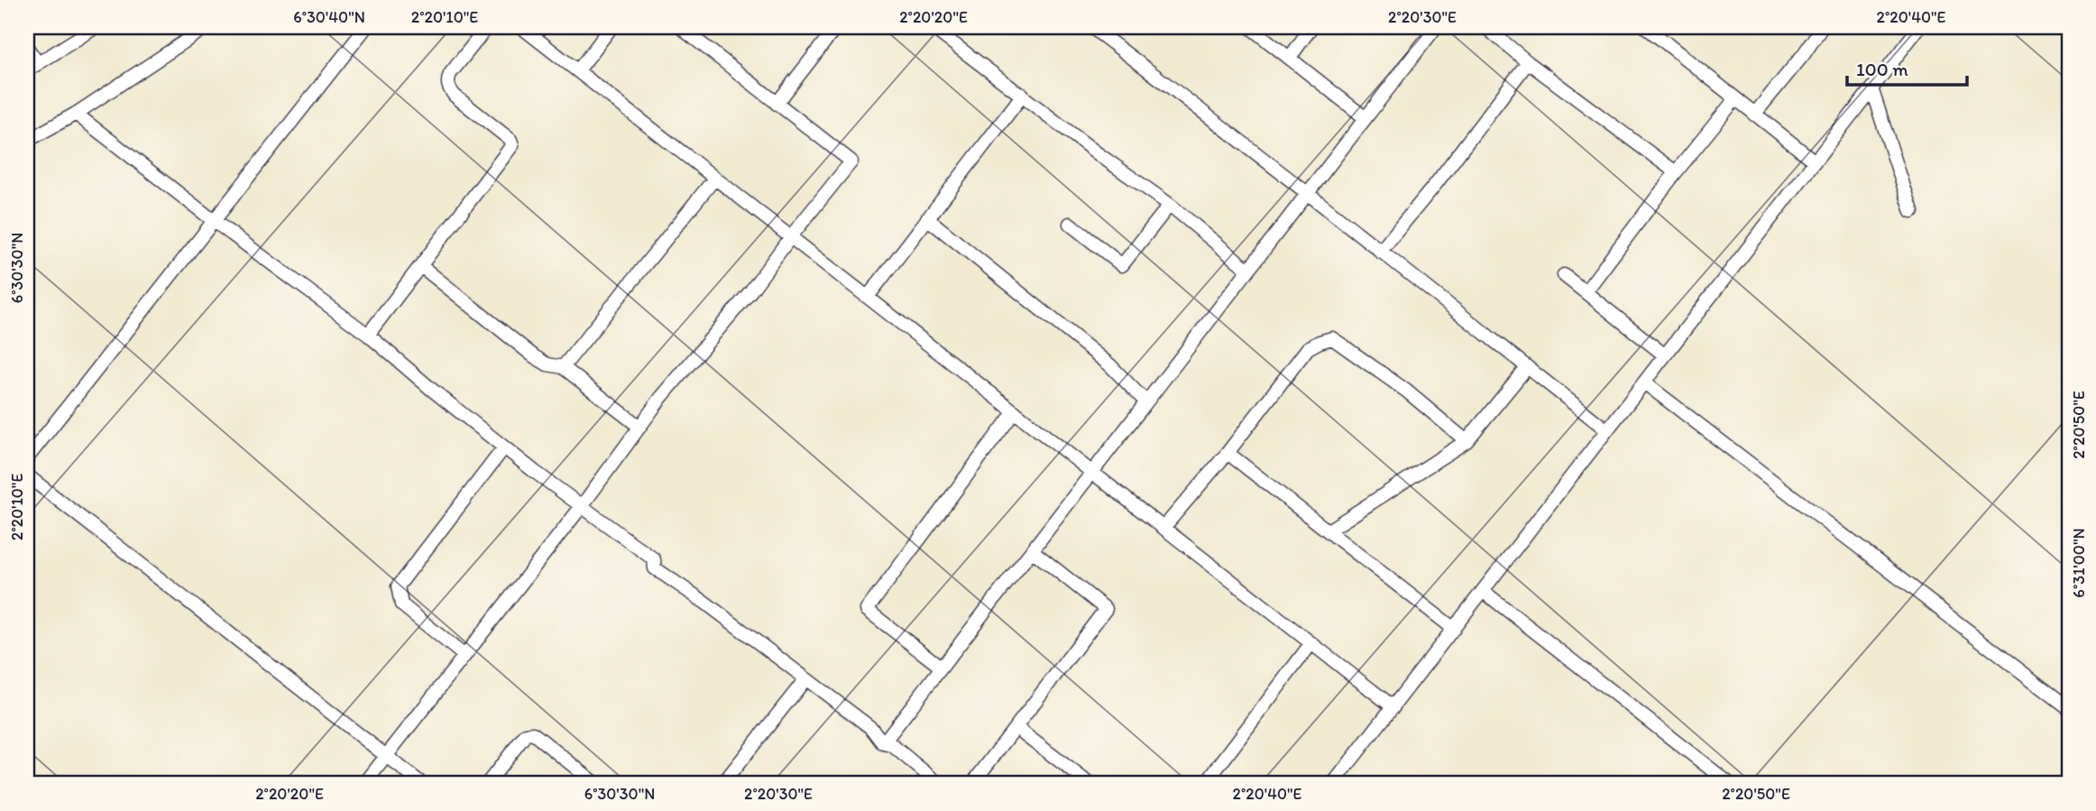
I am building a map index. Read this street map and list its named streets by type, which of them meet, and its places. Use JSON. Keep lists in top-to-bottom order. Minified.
{"scale_bar":"100 m","coordinates":["6°30'40\"N","2°20'10\"E","2°20'20\"E","2°20'30\"E","2°20'40\"E","6°30'30\"N","2°20'50\"E","6°31'00\"N"]}
